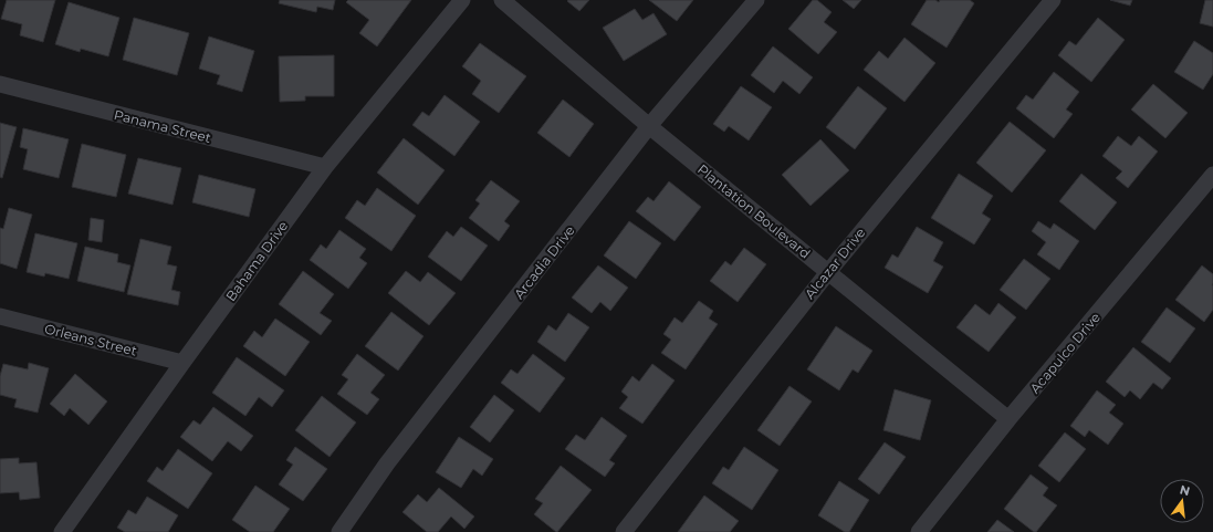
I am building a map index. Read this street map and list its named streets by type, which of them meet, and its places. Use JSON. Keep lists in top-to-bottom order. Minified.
{"streets":{"street":["Panama Street","Plantation Boulevard","Bahama Drive","Arcadia Drive","Alcazar Drive","Orleans Street","Acapulco Drive"]},"crossings":[["Panama Street","Bahama Drive"],["Plantation Boulevard","Arcadia Drive"],["Plantation Boulevard","Alcazar Drive"],["Plantation Boulevard","Acapulco Drive"],["Bahama Drive","Orleans Street"]],"north":"top"}
